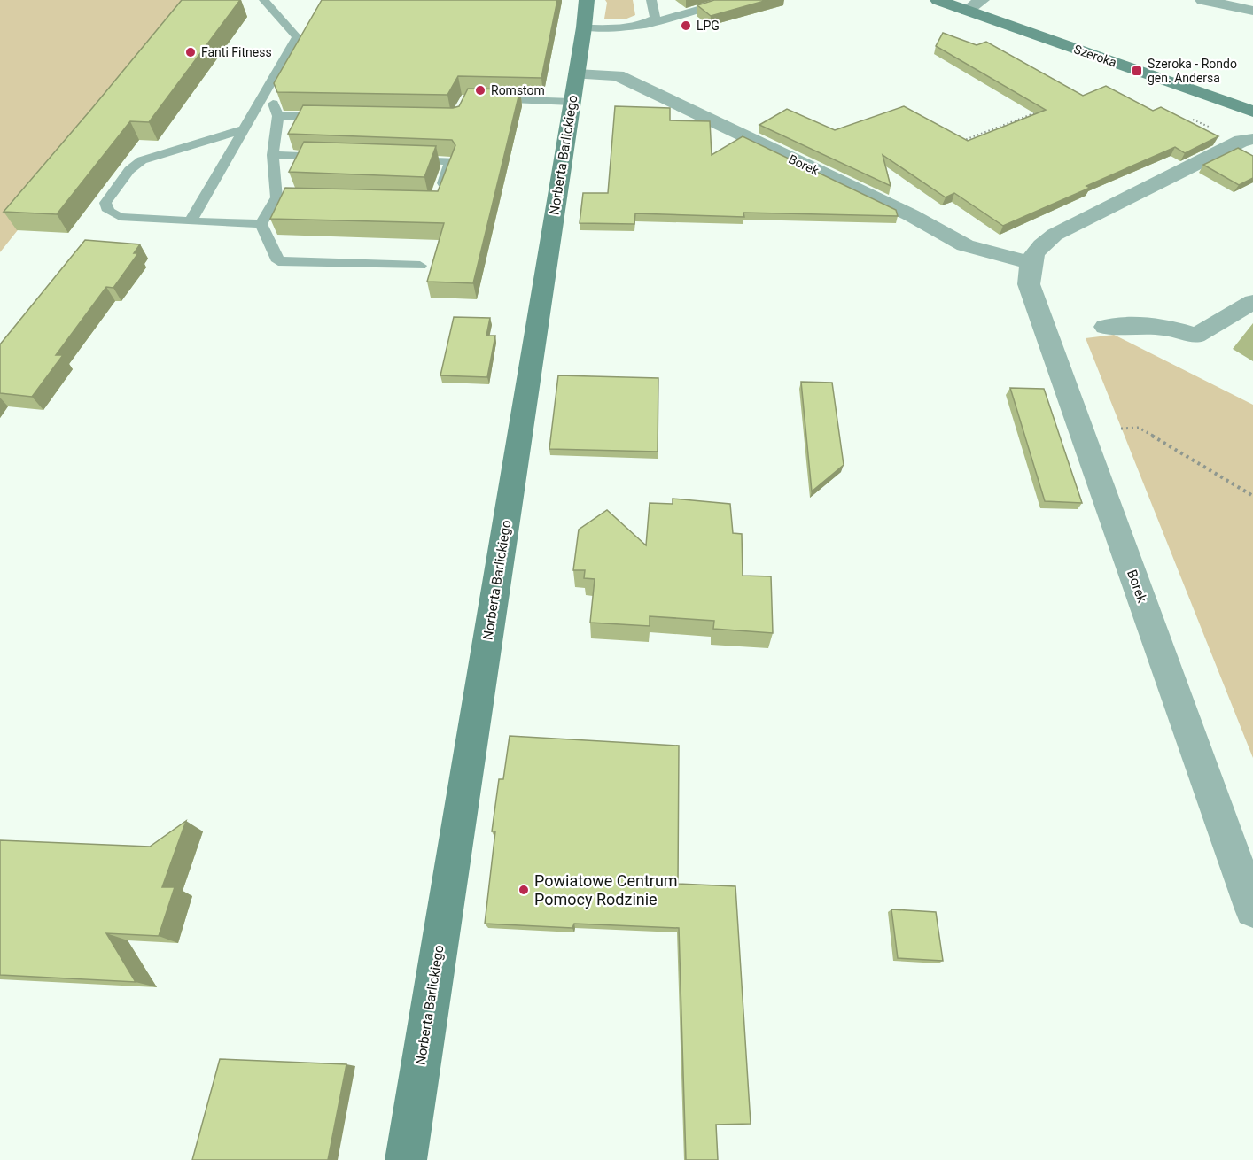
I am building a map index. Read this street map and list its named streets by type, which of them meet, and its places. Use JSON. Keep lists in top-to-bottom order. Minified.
{"streets":{"street":["Szeroka","Norberta Barlickiego","Borek"]},"crossings":[["Norberta Barlickiego","Borek"]],"places":{"other":["LPG","Fanti Fitness","Romstom","Powiatowe Centrum Pomocy Rodzinie"],"transit":["Szeroka - Rondo gen. Andersa"]}}
